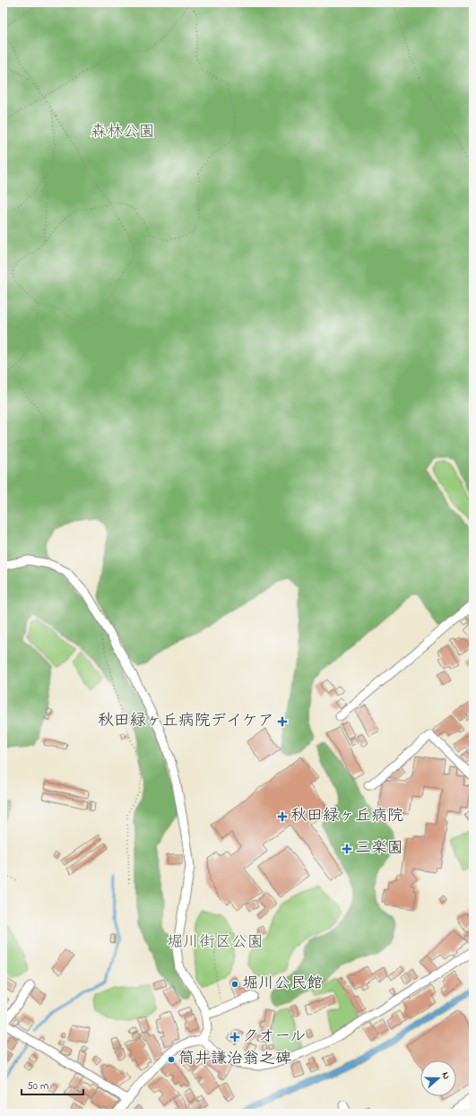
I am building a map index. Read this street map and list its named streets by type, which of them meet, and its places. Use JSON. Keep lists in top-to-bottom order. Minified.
{"parks":["森林公園","堀川街区公園"],"places":{"health":["秋田緑ヶ丘病院デイケア","秋田緑ヶ丘病院","三楽園","クオール"],"other":["堀川公民館","筒井謙治翁之碑"]},"scale_bar":"50 m","north":"right"}
